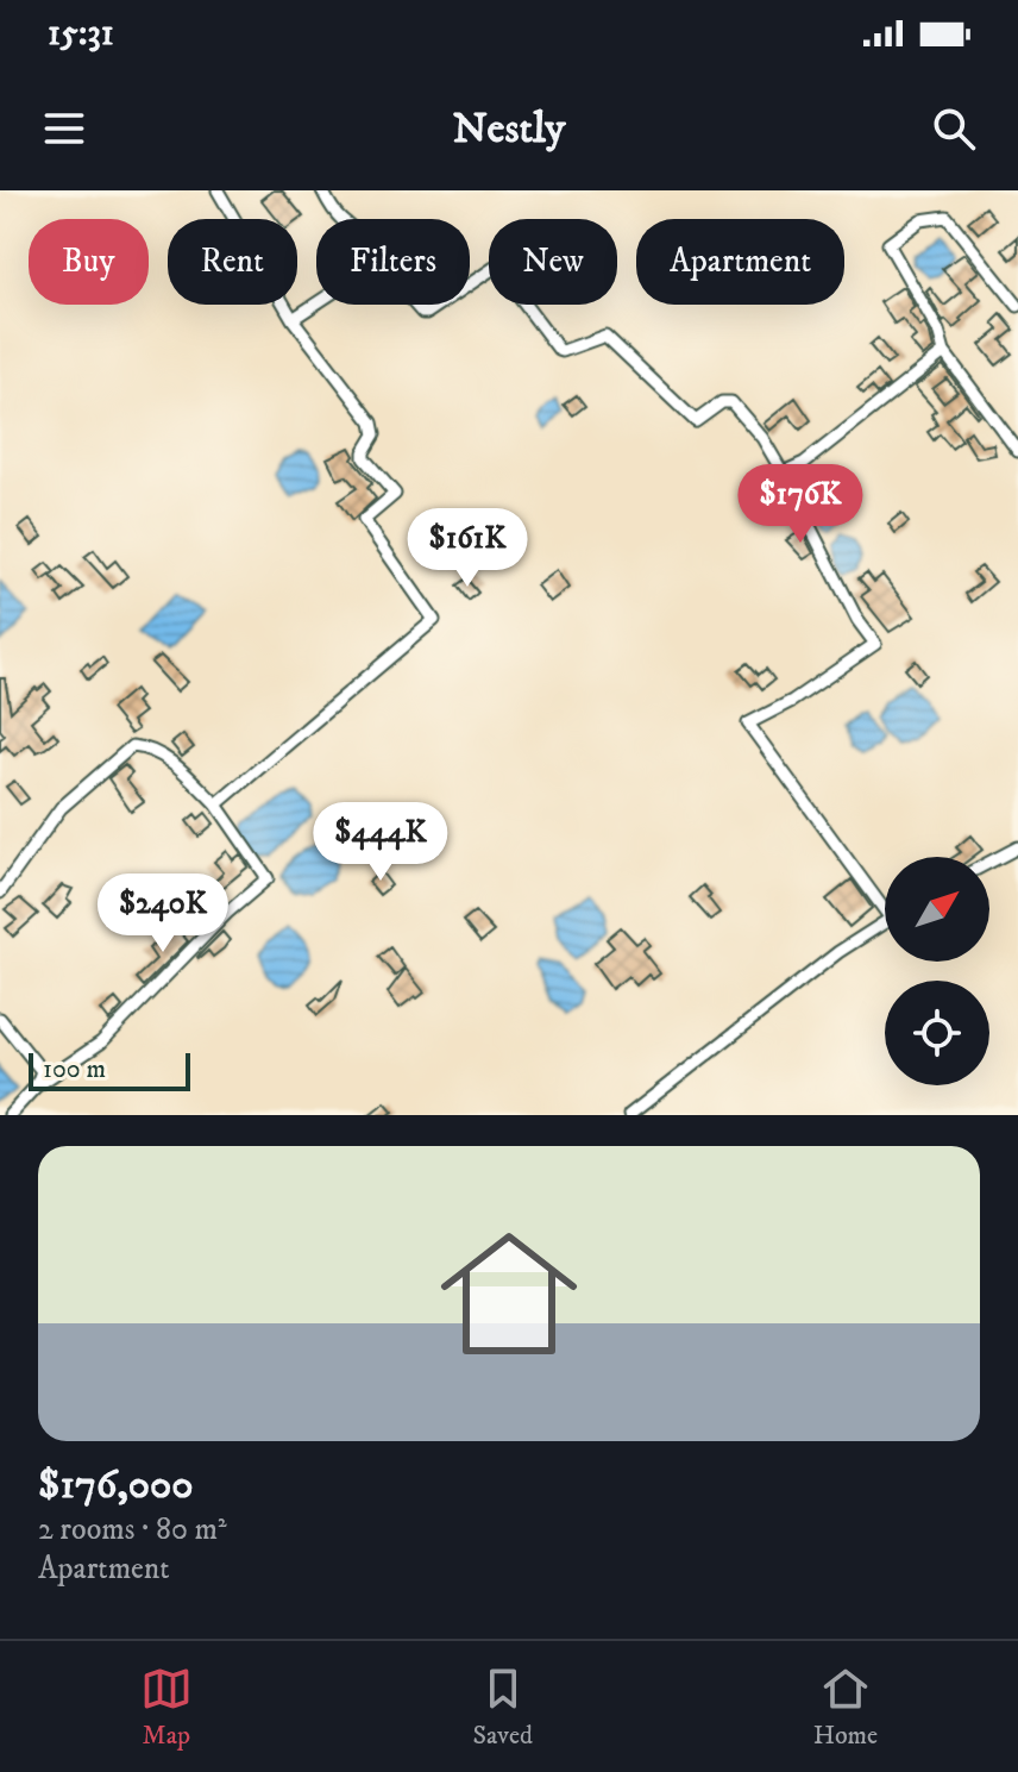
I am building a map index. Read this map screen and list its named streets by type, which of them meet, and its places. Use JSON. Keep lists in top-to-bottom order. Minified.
{"scale_bar":"100 m","north":"top right","page":{"status":"15:31","header":"Nestly","chip":["Buy","Rent","Filters","New","Apartment"],"price":["$176K","$161K","$444K","$240K"],"scale":"100 m","list":[{"name":"$176,000","note":"2 rooms · 80 m² · Apartment"}],"tabs":["Map","Saved","Home"]}}
